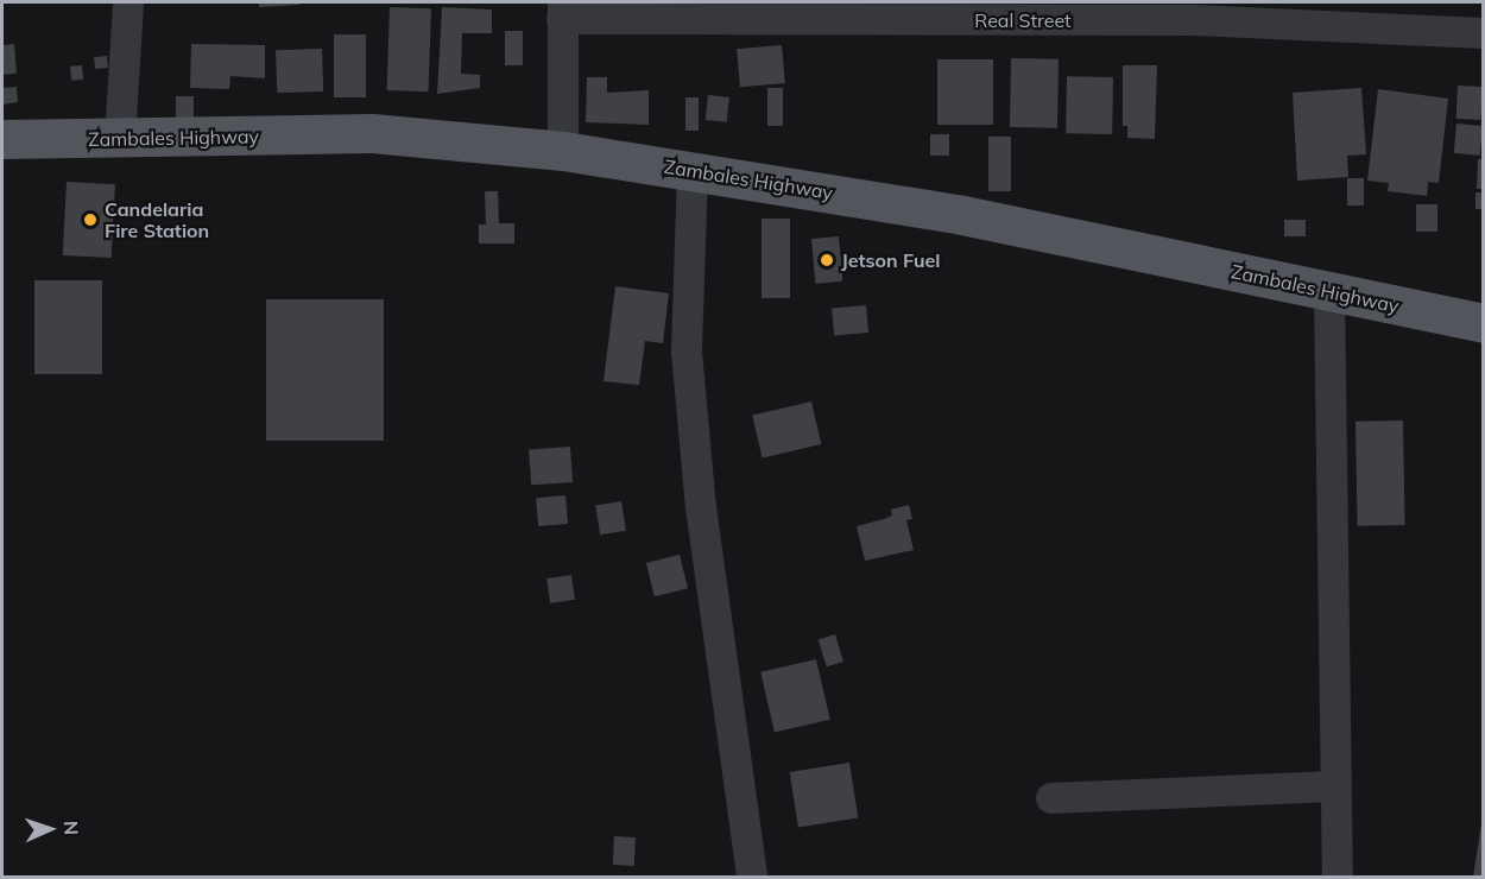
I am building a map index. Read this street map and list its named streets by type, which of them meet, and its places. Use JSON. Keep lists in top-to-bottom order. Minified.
{"streets":{"main road":["Zambales Highway"],"street":["Real Street"]},"places":["Candelaria Fire Station","Jetson Fuel"],"north":"right"}
